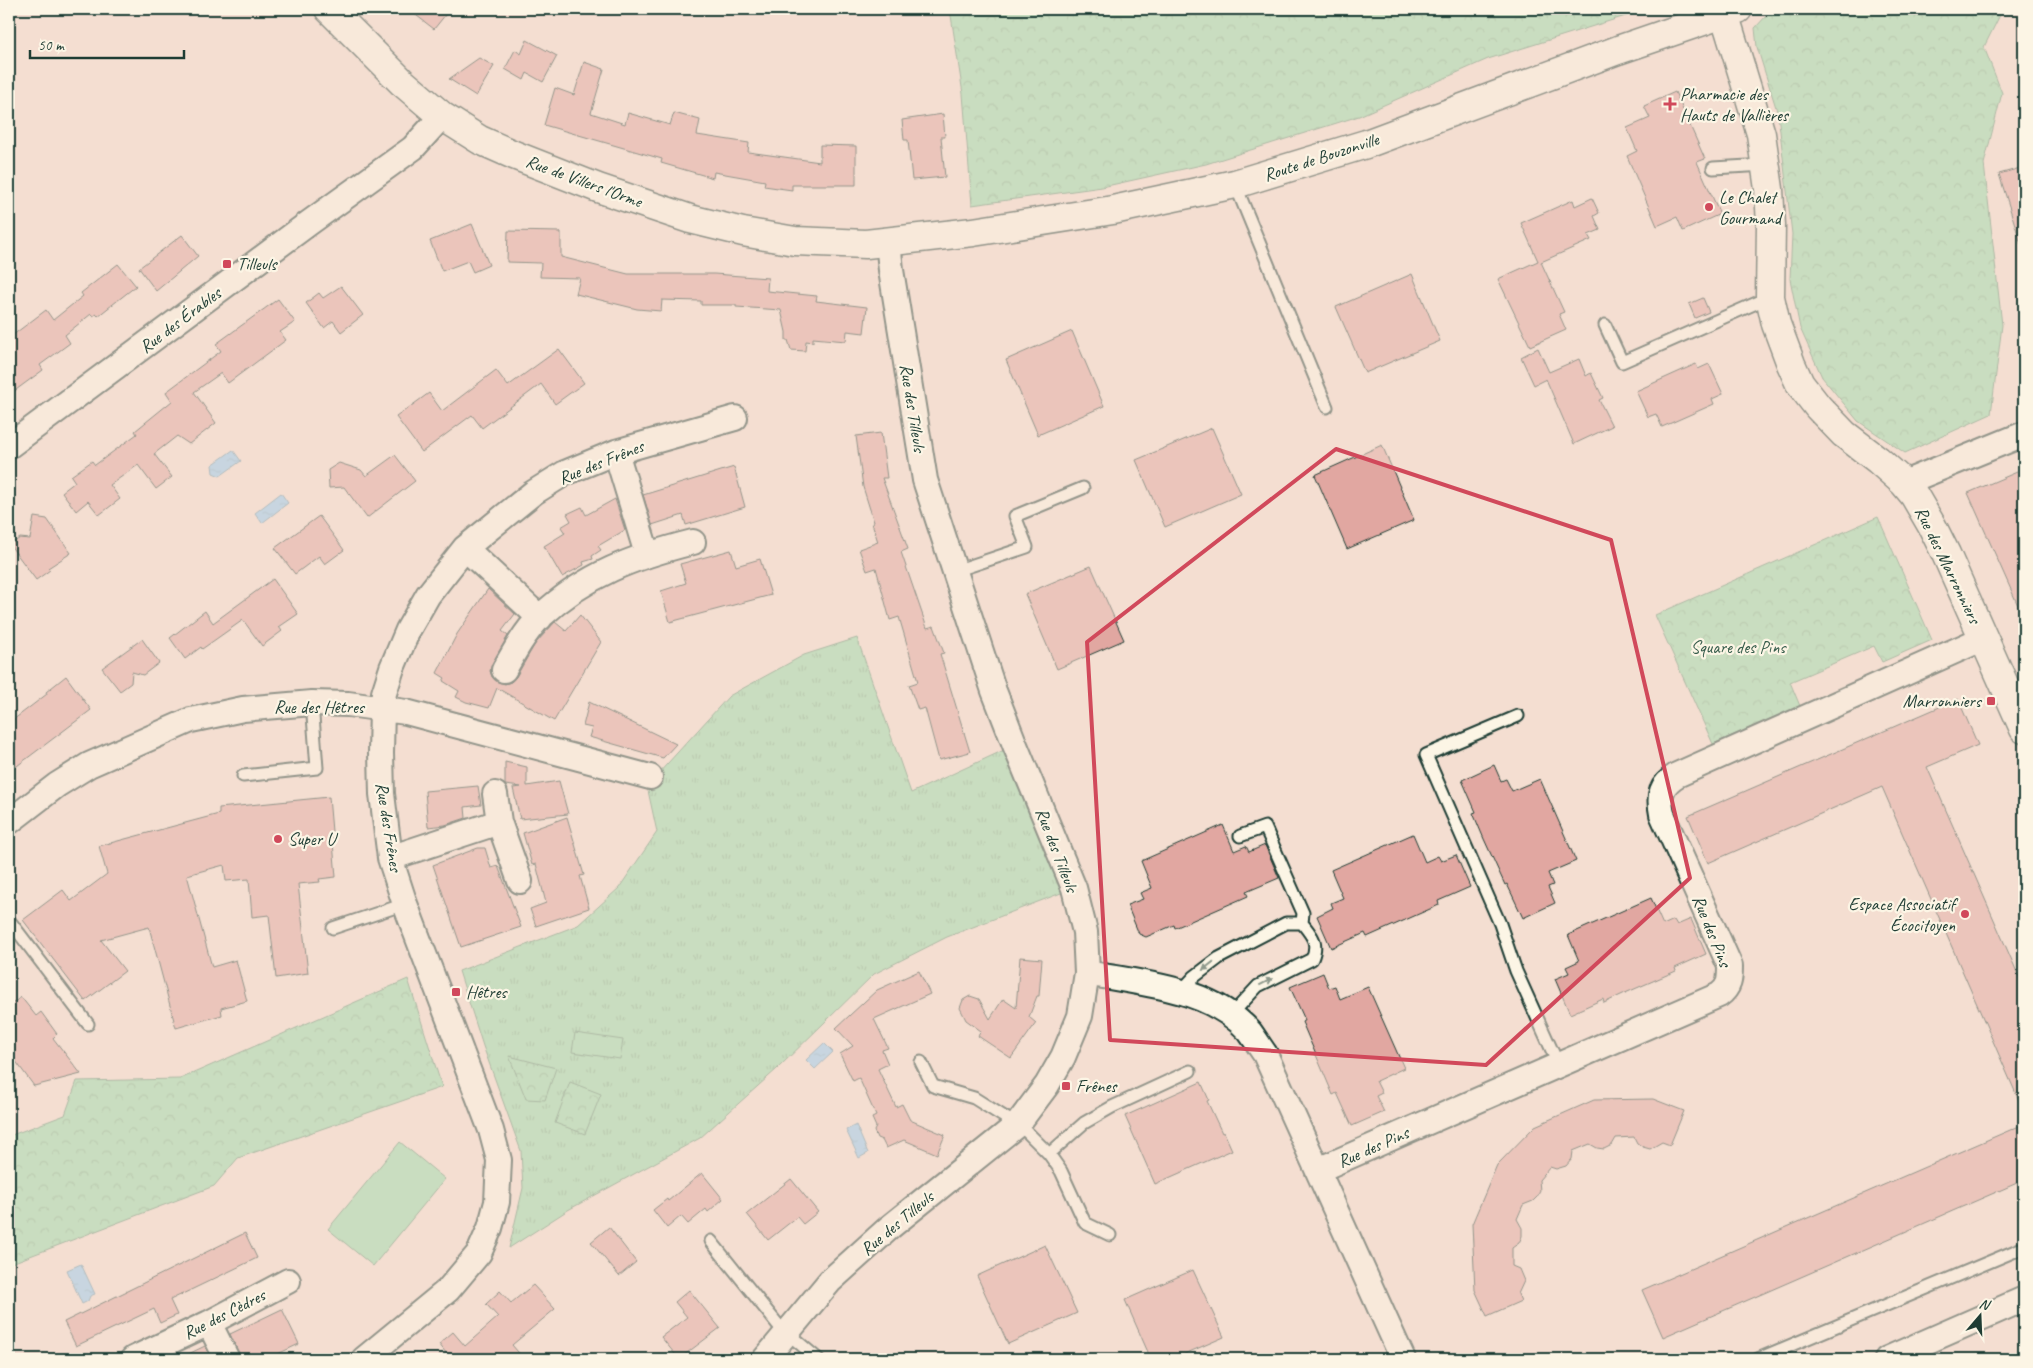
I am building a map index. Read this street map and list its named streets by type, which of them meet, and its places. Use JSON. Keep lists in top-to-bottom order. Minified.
{"streets":{"main road":["Route de Bouzonville","Rue de Villers l'Orme","Rue des Marronniers"],"street":["Rue des Érables","Rue des Tilleuls","Rue des Frênes","Rue des Hêtres","Rue des Pins","Rue des Cèdres"]},"crossings":[["Route de Bouzonville","Rue de Villers l'Orme"],["Route de Bouzonville","Rue des Tilleuls"],["Route de Bouzonville","Rue des Marronniers"],["Rue de Villers l'Orme","Rue des Érables"],["Rue de Villers l'Orme","Rue des Tilleuls"],["Rue des Tilleuls","Rue des Pins"],["Rue des Frênes","Rue des Hêtres"],["Rue des Marronniers","Rue des Pins"]],"parks":["Square des Pins"],"places":{"health":["Pharmacie des Hauts de Vallières"],"other":["Le Chalet Gourmand","Super U","Espace Associatif Écocitoyen"],"transit":["Tilleuls","Marronniers","Hêtres","Frênes"]},"scale_bar":"50 m","north":"top"}
